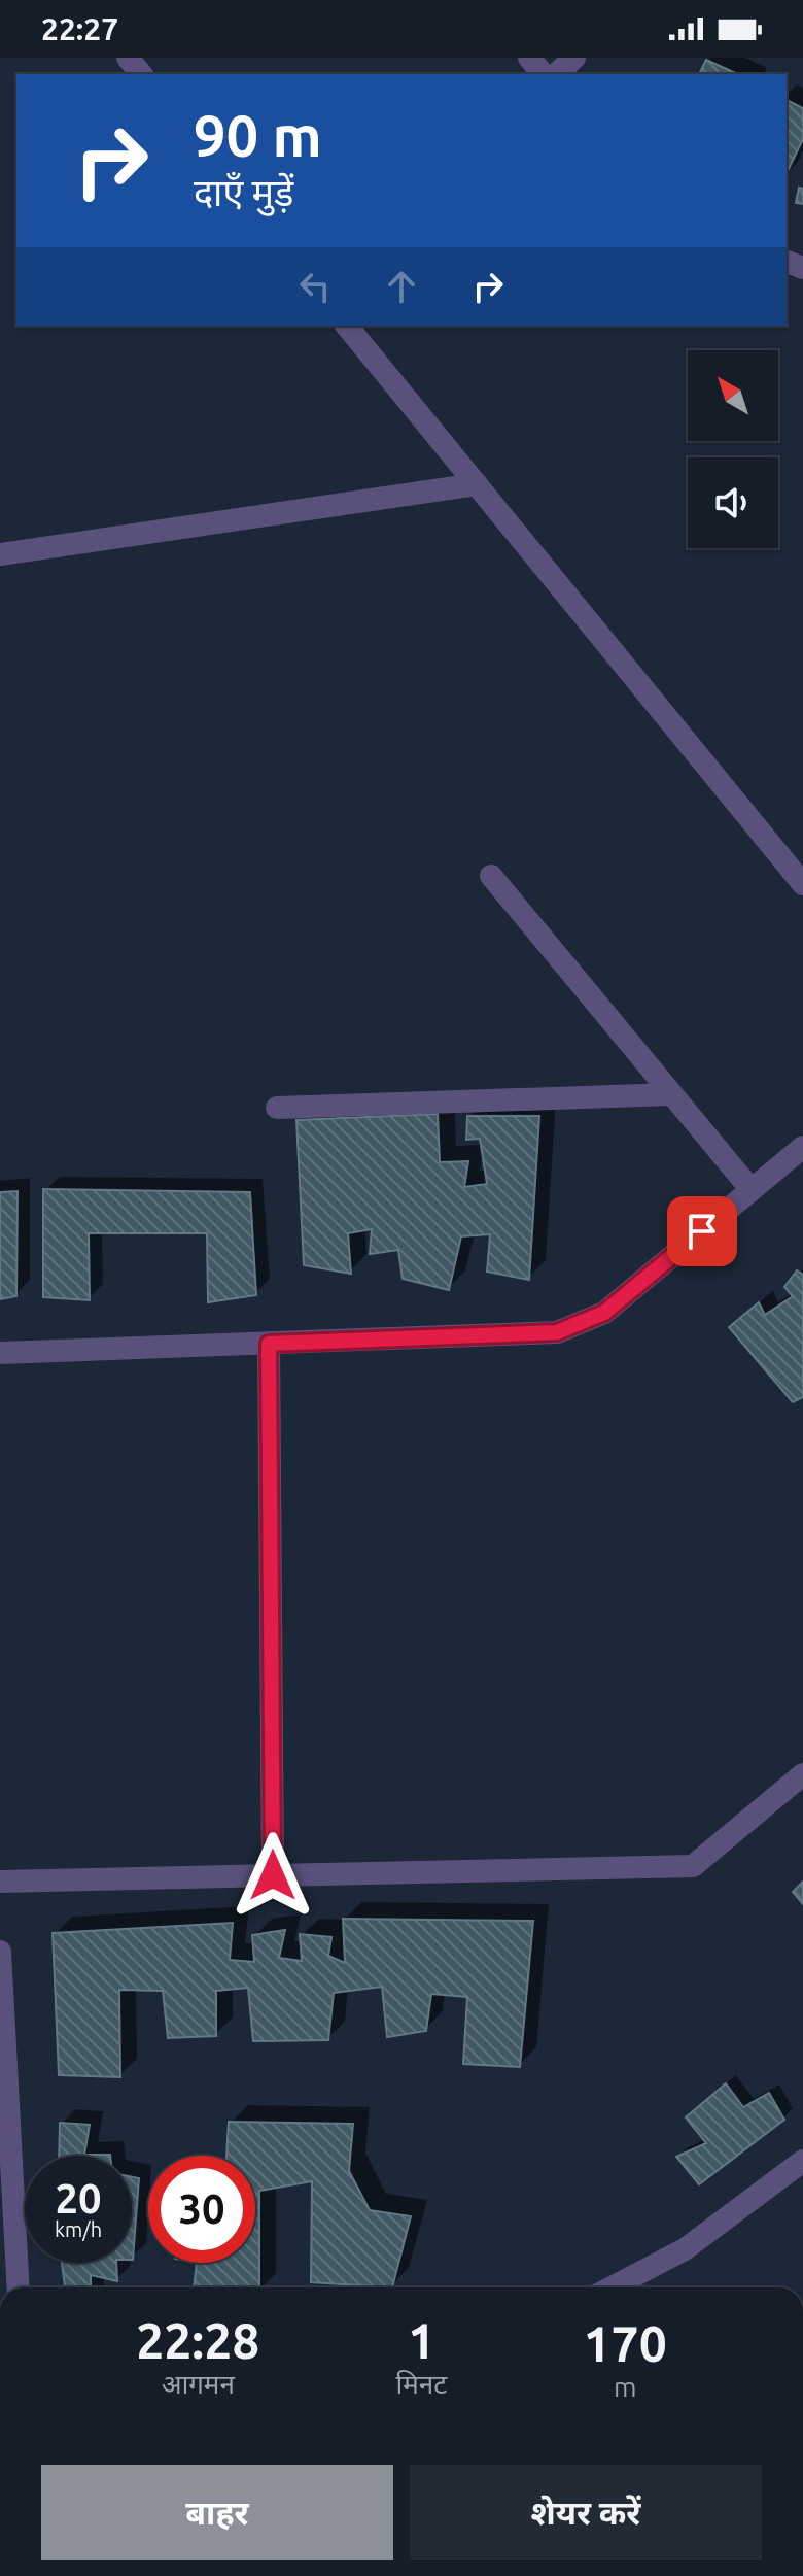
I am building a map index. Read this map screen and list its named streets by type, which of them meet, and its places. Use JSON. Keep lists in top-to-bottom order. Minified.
{"north":"top left","page":{"status":"22:27","turn":["90 m","दाएँ मुड़ें"],"speed":"20 km/h","limit":"30","eta":["22:28","आगमन","1","मिनट","170","m"],"buttons":["बाहर","शेयर करें"]}}
